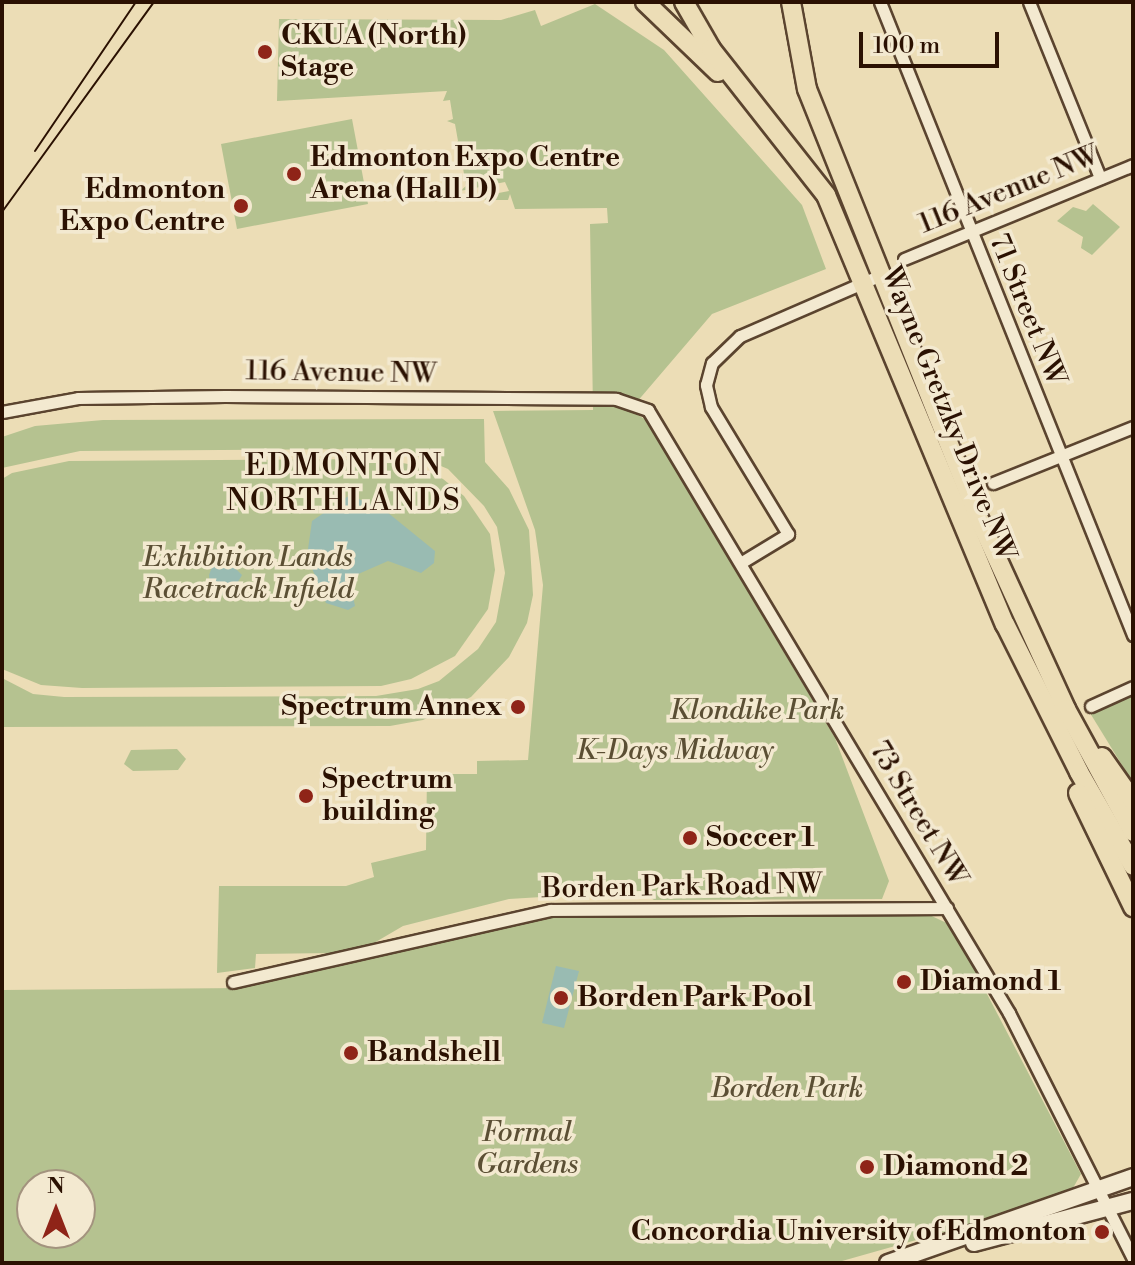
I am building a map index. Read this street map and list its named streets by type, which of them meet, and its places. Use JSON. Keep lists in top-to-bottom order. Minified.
{"streets":{"main road":["Wayne Gretzky Drive NW"],"street":["116 Avenue NW","71 Street NW","73 Street NW","Borden Park Road NW"]},"crossings":[["116 Avenue NW","71 Street NW"],["116 Avenue NW","73 Street NW"],["73 Street NW","Borden Park Road NW"]],"districts":["EDMONTON NORTHLANDS"],"parks":["Exhibition Lands Racetrack Infield","Klondike Park","K-Days Midway","Borden Park","Formal Gardens"],"places":["CKUA (North) Stage","Edmonton Expo Centre Arena (Hall D)","Edmonton Expo Centre","Spectrum Annex","Spectrum building","Soccer 1","Diamond 1","Borden Park Pool","Bandshell","Diamond 2","Concordia University of Edmonton"],"scale_bar":"100 m","north":"top"}
